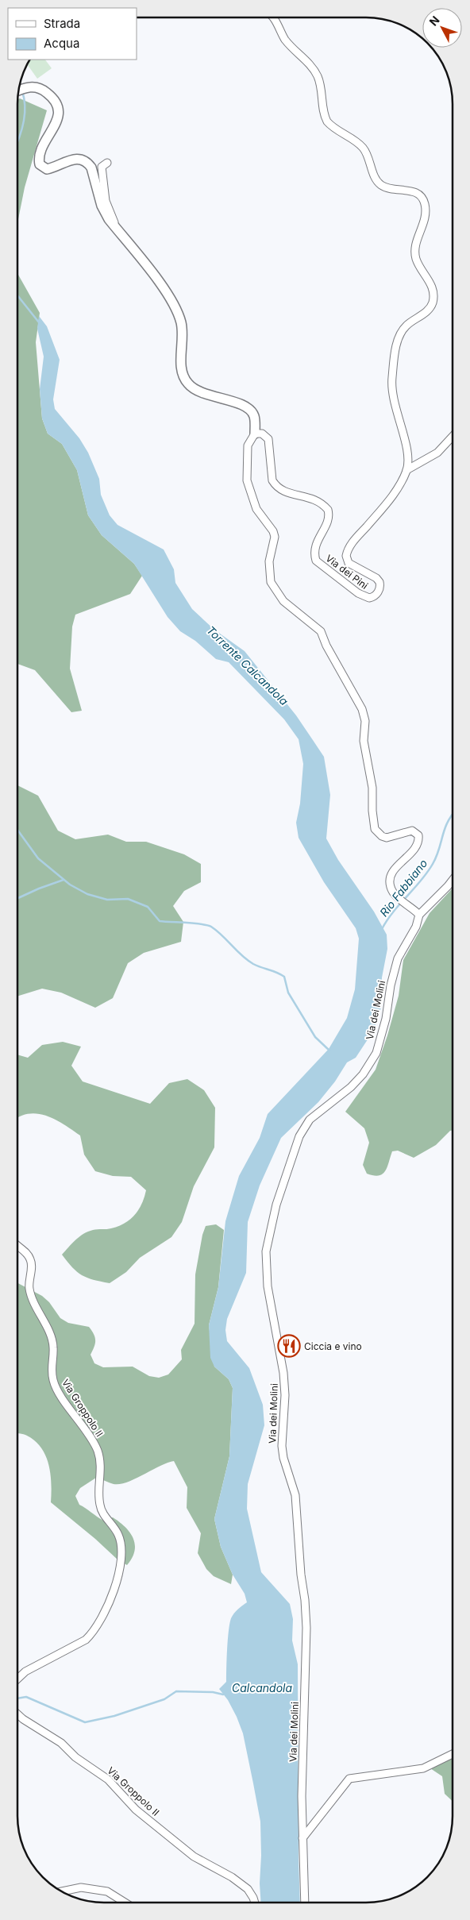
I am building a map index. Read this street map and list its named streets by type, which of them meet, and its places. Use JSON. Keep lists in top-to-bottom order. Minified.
{"streets":{"street":["Via dei Pini","Via dei Molini","Via Groppolo II"]},"water":["Torrente Calcandola","Rio Fabbiano","Calcandola"],"places":{"restaurant":["Ciccia e vino"]},"legend":["Strada","Acqua"],"north":"top left"}
